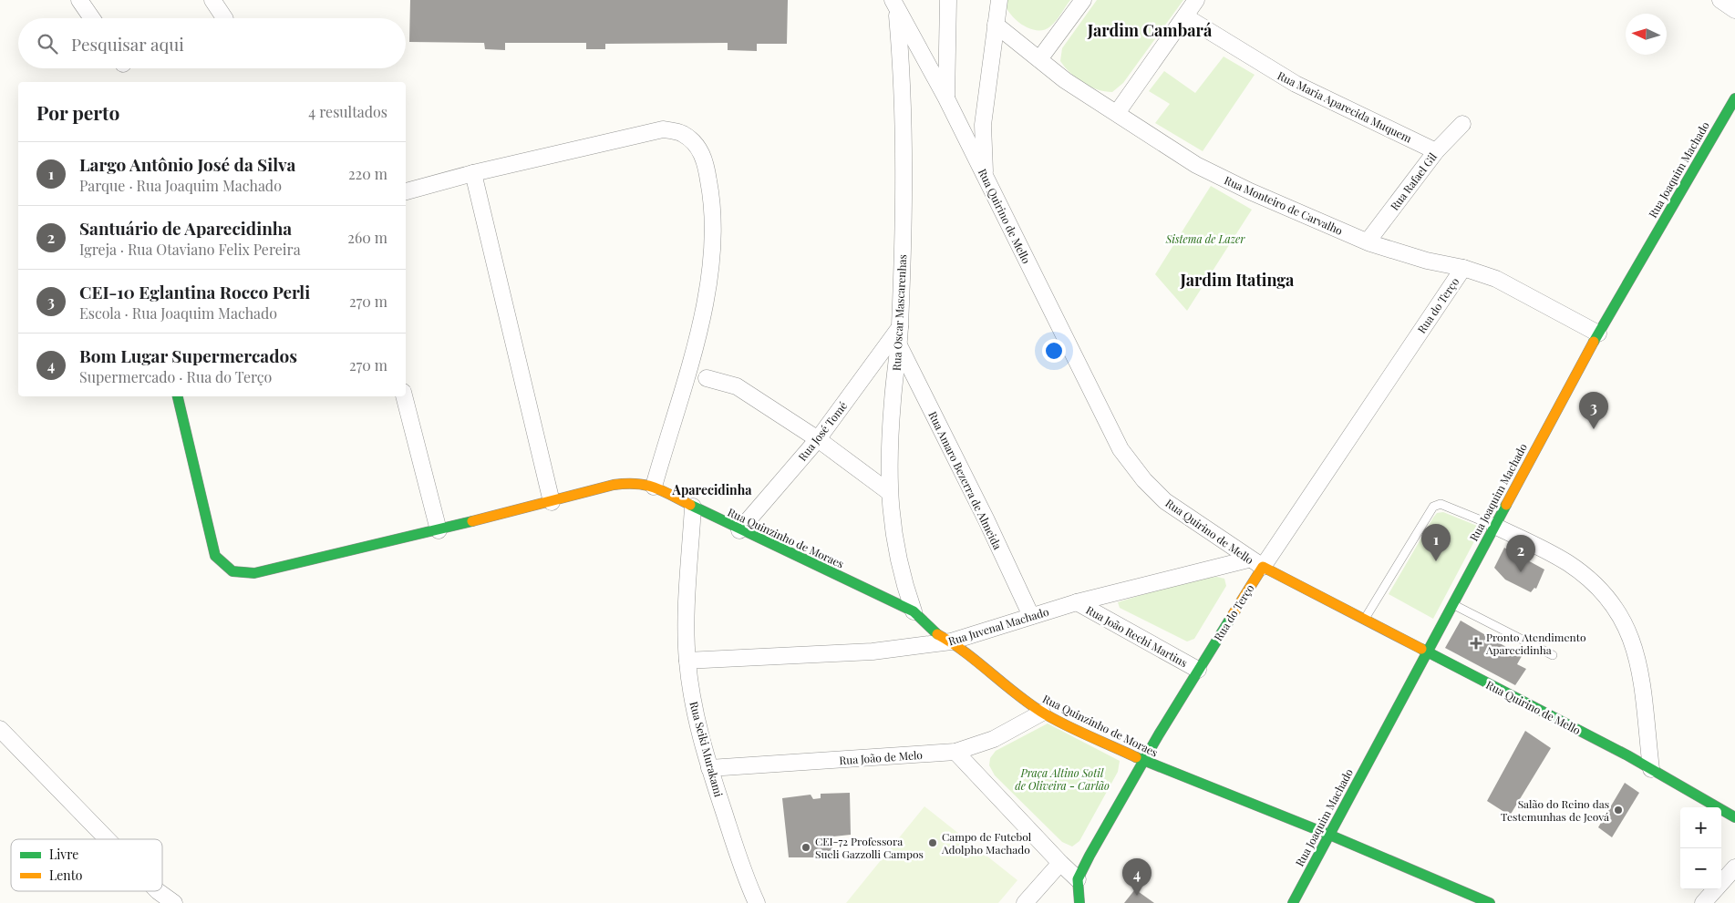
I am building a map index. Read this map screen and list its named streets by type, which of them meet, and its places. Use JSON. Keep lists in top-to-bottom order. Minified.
{"streets":{"street":["Rua Maria Aparecida Muquem","Rua Joaquim Machado","Rua Rafael Gil","Rua Monteiro de Carvalho","Rua Quirino de Mello","Rua do Terço","Rua Oscar Mascarenhas","Rua José Tomé","Rua Amaro Bezerra de Almeida","Rua Quinzinho de Moraes","Rua Juvenal Machado","Rua João Rechi Martins","Rua Seiki Murakami","Rua João de Melo"]},"crossings":[["Rua Maria Aparecida Muquem","Rua Rafael Gil"],["Rua Joaquim Machado","Rua Monteiro de Carvalho"],["Rua Joaquim Machado","Rua Quirino de Mello"],["Rua Joaquim Machado","Rua Quinzinho de Moraes"],["Rua Rafael Gil","Rua Monteiro de Carvalho"],["Rua Monteiro de Carvalho","Rua do Terço"],["Rua Quirino de Mello","Rua do Terço"],["Rua Quirino de Mello","Rua Oscar Mascarenhas"],["Rua Quirino de Mello","Rua Juvenal Machado"],["Rua do Terço","Rua Quinzinho de Moraes"],["Rua do Terço","Rua João Rechi Martins"],["Rua Oscar Mascarenhas","Rua José Tomé"],["Rua Oscar Mascarenhas","Rua Amaro Bezerra de Almeida"],["Rua Oscar Mascarenhas","Rua Quinzinho de Moraes"],["Rua José Tomé","Rua Quinzinho de Moraes"],["Rua Amaro Bezerra de Almeida","Rua Juvenal Machado"],["Rua Quinzinho de Moraes","Rua Juvenal Machado"],["Rua Quinzinho de Moraes","Rua Seiki Murakami"],["Rua Quinzinho de Moraes","Rua João de Melo"],["Rua Juvenal Machado","Rua João Rechi Martins"],["Rua Juvenal Machado","Rua Seiki Murakami"],["Rua Seiki Murakami","Rua João de Melo"]],"districts":["Jardim Cambará","Jardim Itatinga","Aparecidinha"],"parks":["Sistema de Lazer","Praça Altino Sotil de Oliveira - Carlão"],"places":{"health":["Pronto Atendimento Aparecidinha"],"other":["Salão do Reino das Testemunhas de Jeová","Campo de Futebol Adolpho Machado","CEI-72 Professora Sueli Gazzolli Campos"]},"legend":["Livre","Lento"],"north":"left","page":{"search":"Pesquisar aqui","heading":["Por perto","4 resultados"],"list":[{"mark":"1","name":"Largo Antônio José da Silva","note":"Parque · Rua Joaquim Machado","value":"220 m"},{"mark":"2","name":"Santuário de Aparecidinha","note":"Igreja · Rua Otaviano Felix Pereira","value":"260 m"},{"mark":"3","name":"CEI-10 Eglantina Rocco Perli","note":"Escola · Rua Joaquim Machado","value":"270 m"},{"mark":"4","name":"Bom Lugar Supermercados","note":"Supermercado · Rua do Terço","value":"270 m"}],"pins":["3","1","2","4"],"map_buttons":["+","−"]}}
